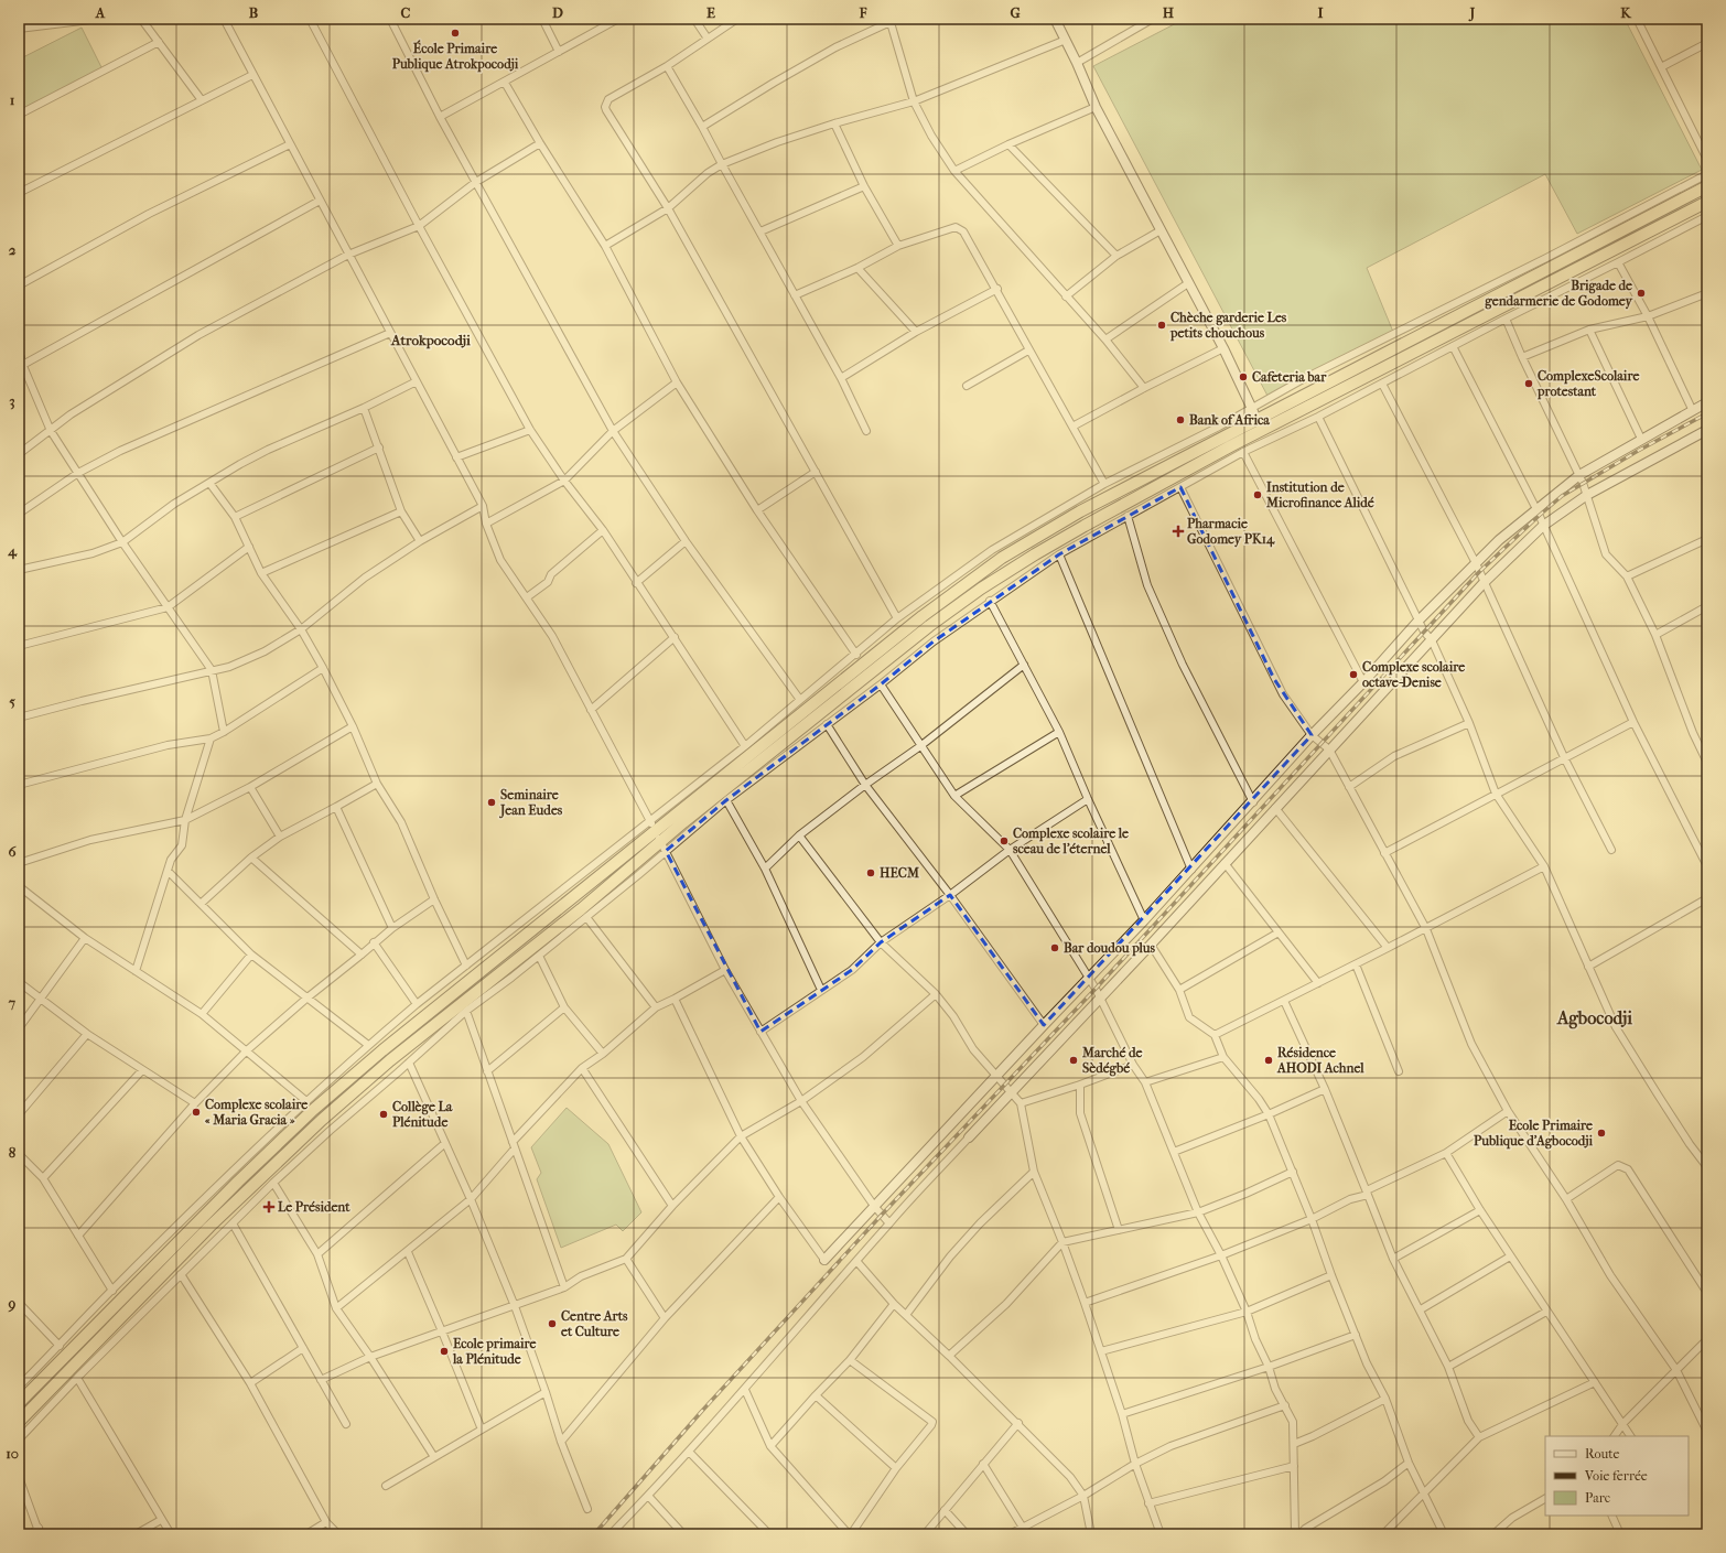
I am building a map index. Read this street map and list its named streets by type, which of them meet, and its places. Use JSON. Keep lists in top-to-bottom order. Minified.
{"districts":["Atrokpocodji","Agbocodji"],"places":{"other":["École Primaire Publique Atrokpocodji","Brigade de gendarmerie de Godomey","Chèche garderie Les petits chouchous","Cafeteria bar","ComplexeScolaire protestant","Bank of Africa","Institution de Microfinance Alidé","Complexe scolaire octave-Denise","Seminaire Jean Eudes","Complexe scolaire le sceau de l'éternel","HECM","Bar doudou plus","Marché de Sèdégbé","Résidence AHODI Achnel","Complexe scolaire « Maria Gracia »","Collège La Plénitude","Ecole Primaire Publique d'Agbocodji","Centre Arts et Culture","Ecole primaire la Plénitude"],"health":["Pharmacie Godomey PK14","Le Président"]},"legend":["Route","Voie ferrée","Parc"],"grid":{"columns":["A","B","C","D","E","F","G","H","I","J","K"],"rows":["1","2","3","4","5","6","7","8","9","10"]}}
